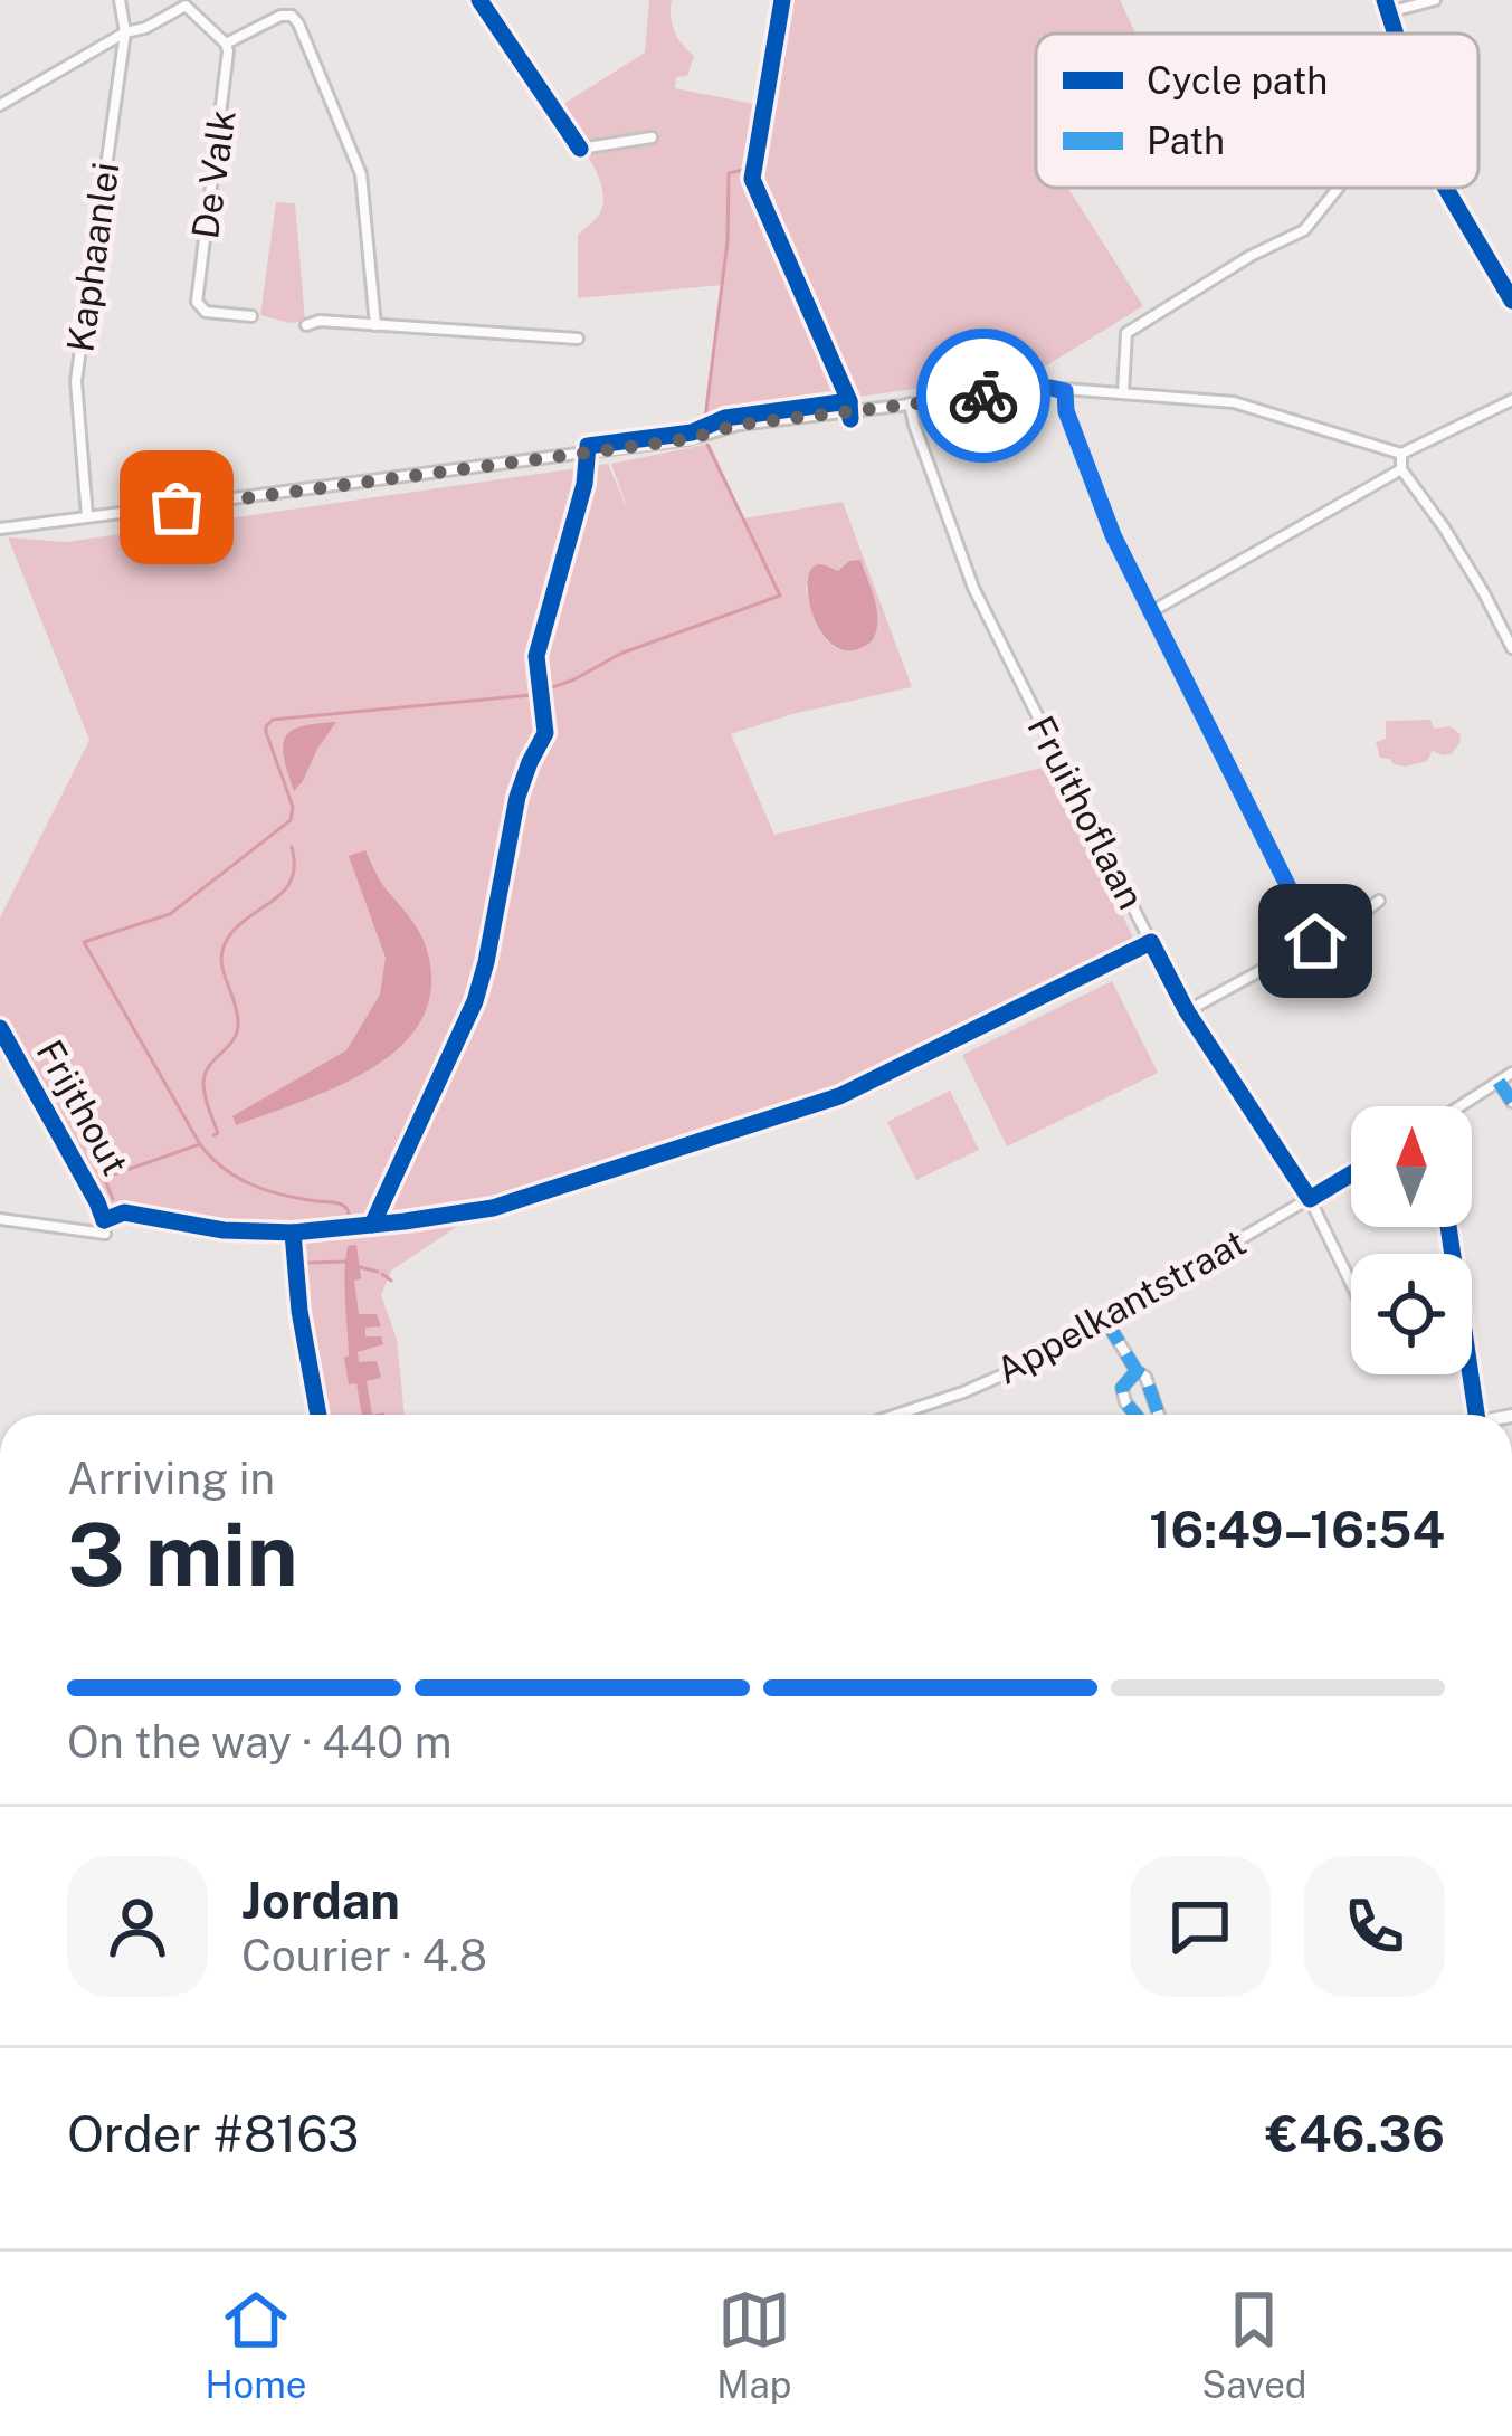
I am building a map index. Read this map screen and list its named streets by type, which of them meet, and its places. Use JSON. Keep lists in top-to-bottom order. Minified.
{"streets":{"street":["De Valk","Kaphaanlei","Fruithoflaan","Frijthout","Appelkantstraat"]},"crossings":[["Fruithoflaan","Appelkantstraat"]],"legend":["Cycle path","Path"],"north":"top","page":{"heading":["3 min","Arriving in","16:49–16:54"],"panel":["Jordan","Courier · 4.8","Order #8163","€46.36"],"bar":"On the way · 440 m","tabs":["Home","Map","Saved"]}}
